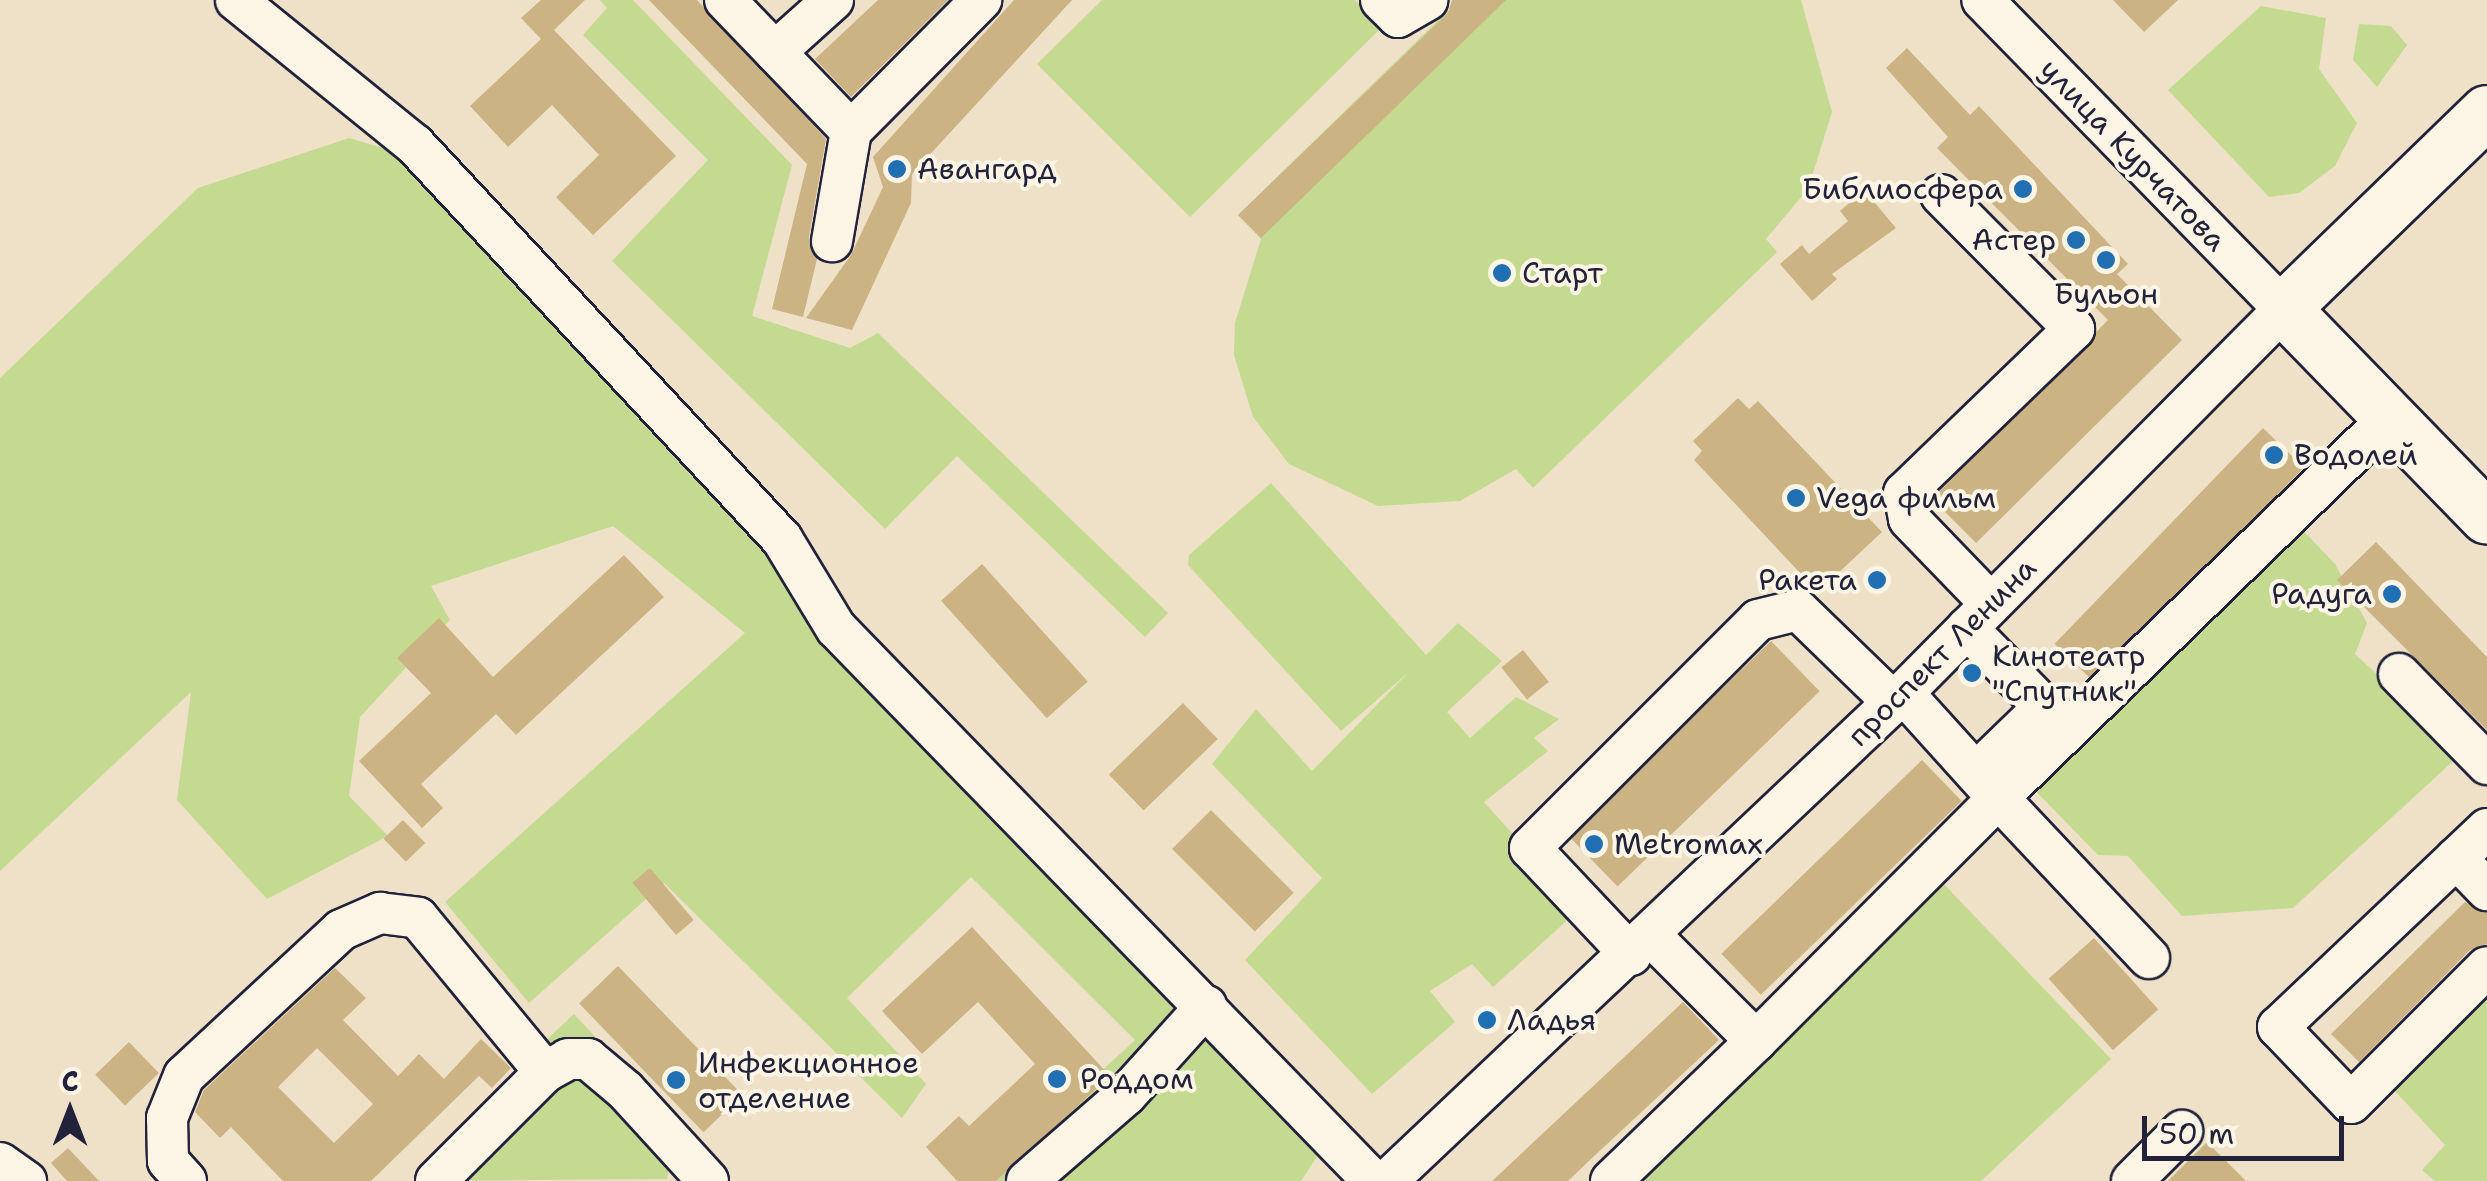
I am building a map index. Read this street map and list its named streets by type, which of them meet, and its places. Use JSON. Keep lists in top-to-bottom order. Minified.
{"streets":{"main road":["проспект Ленина"],"street":["улица Курчатова"]},"crossings":[["улица Курчатова","проспект Ленина"]],"places":["Авангард","Библиосфера","Астер","Бульон","Старт","Водолей","Vega фильм","Ракета","Радуга","Кинотеатр \"Спутник\"","Metromax","Ладья","Роддом","Инфекционное отделение"],"scale_bar":"50 m","north":"top"}
